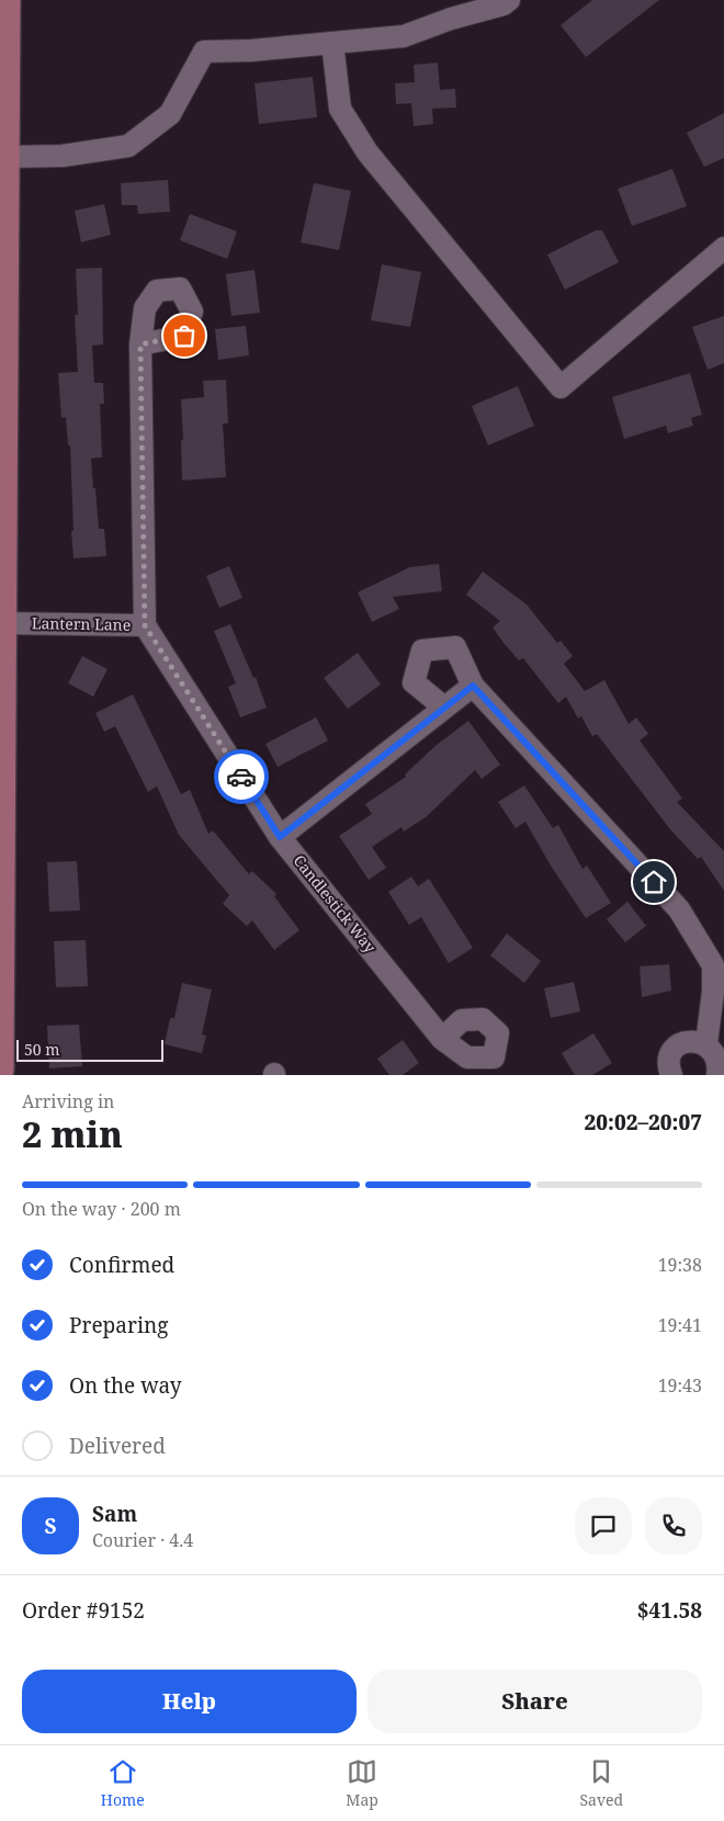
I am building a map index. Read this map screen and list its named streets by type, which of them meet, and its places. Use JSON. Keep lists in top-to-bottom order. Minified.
{"streets":{"street":["Lantern Lane","Candlestick Way"]},"crossings":[["Lantern Lane","Candlestick Way"]],"scale_bar":"50 m","page":{"scale":"50 m","heading":["2 min","Arriving in","20:02–20:07"],"panel":["Sam","Courier · 4.4","Order #9152","$41.58"],"bar":"On the way · 200 m","list":[["Confirmed","19:38"],["Preparing","19:41"],["On the way","19:43"],"Delivered"],"round":"S","buttons":["Help","Share"],"tabs":["Home","Map","Saved"]}}
